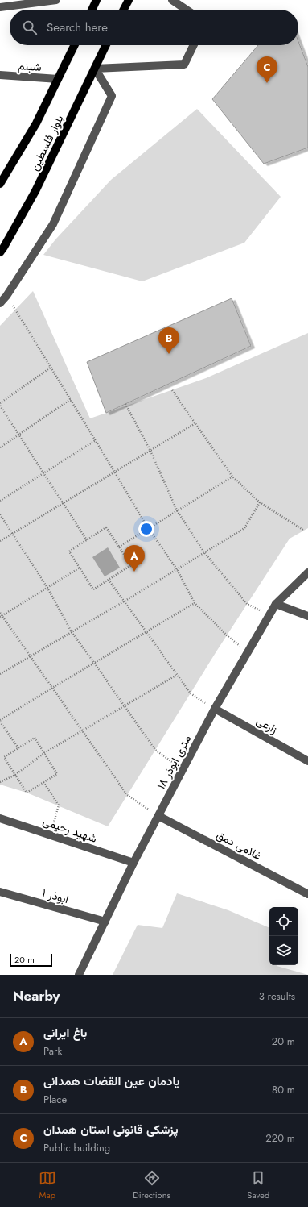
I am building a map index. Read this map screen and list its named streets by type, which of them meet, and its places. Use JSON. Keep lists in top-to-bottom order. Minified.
{"streets":{"main road":["بلوار فلسطین"],"street":["شبنم","زارعی","۱۸ متری ابوذر","شهید رحیمی","غلامی دمق","ابوذر ۱"]},"crossings":[["شبنم","بلوار فلسطین"],["زارعی","۱۸ متری ابوذر"],["۱۸ متری ابوذر","شهید رحیمی"],["۱۸ متری ابوذر","غلامی دمق"],["۱۸ متری ابوذر","ابوذر ۱"]],"scale_bar":"20 m","page":{"search":"Search here","pins":["C","B","A"],"scale":"20 m","heading":["Nearby","3 results"],"list":[{"mark":"A","name":"باغ ایرانی","note":"Park","value":"20 m"},{"mark":"B","name":"یادمان عین القضات همدانی","note":"Place","value":"80 m"},{"mark":"C","name":"پزشکی قانونی استان همدان","note":"Public building","value":"220 m"}],"nav":["Map","Directions","Saved"]}}
